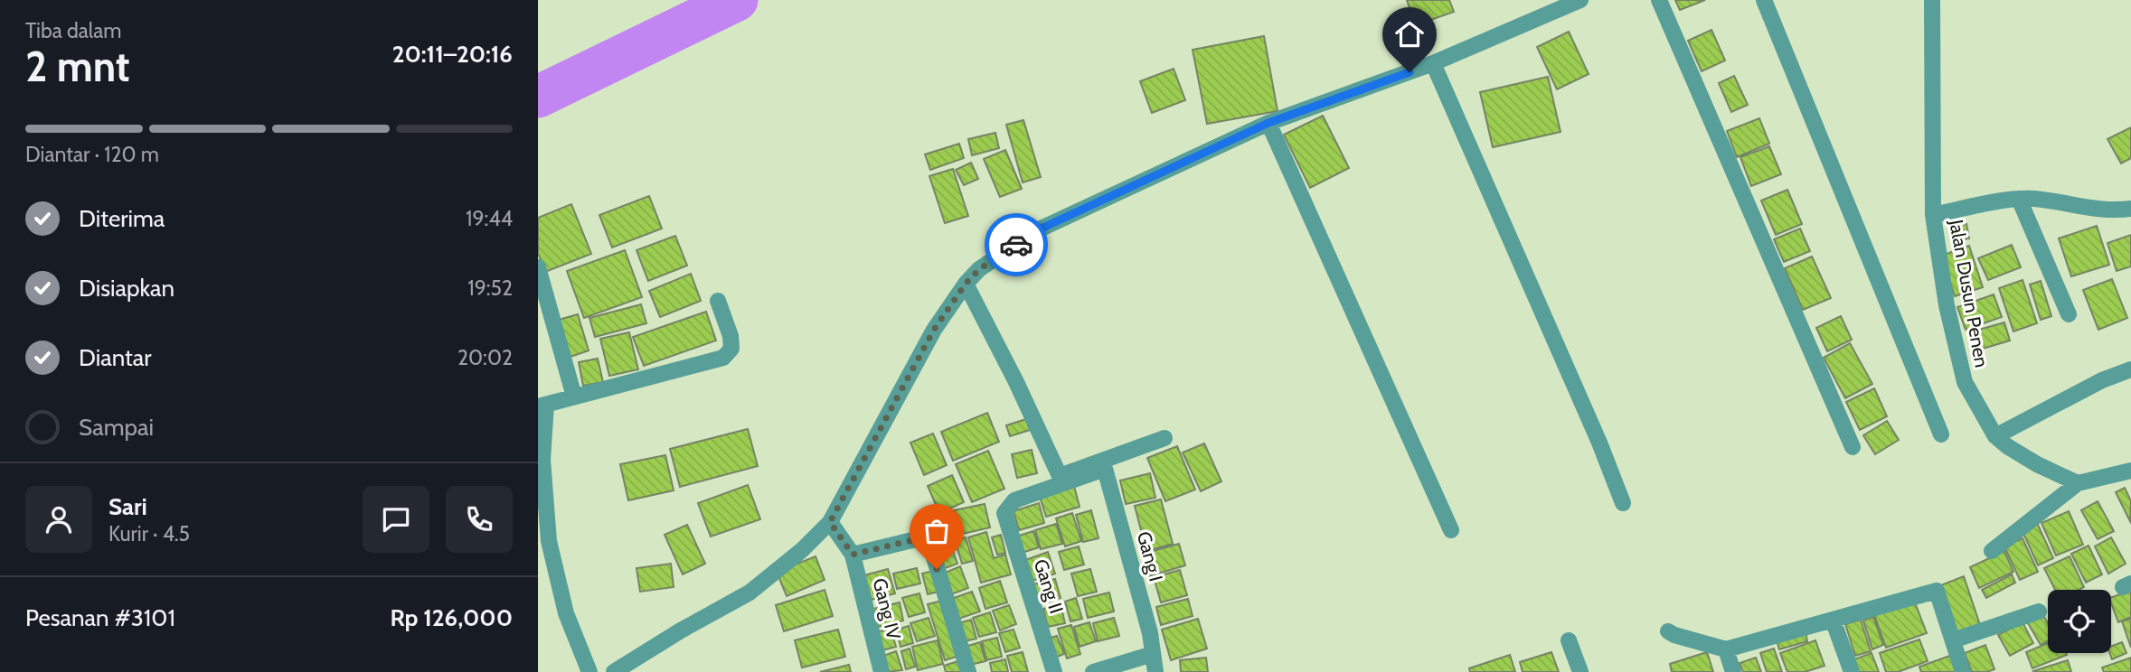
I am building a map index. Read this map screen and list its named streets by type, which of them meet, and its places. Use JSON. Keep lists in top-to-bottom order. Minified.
{"streets":{"street":["Jalan Dusun Penen","Gang I","Gang II","Gang IV"]},"crossings":[["Gang I","Gang II"]],"page":{"heading":["2 mnt","Tiba dalam","20:11–20:16"],"panel":["Sari","Kurir · 4.5","Pesanan #3101","Rp 126,000"],"bar":"Diantar · 120 m","list":[["Diterima","19:44"],["Disiapkan","19:52"],["Diantar","20:02"],"Sampai"]}}
